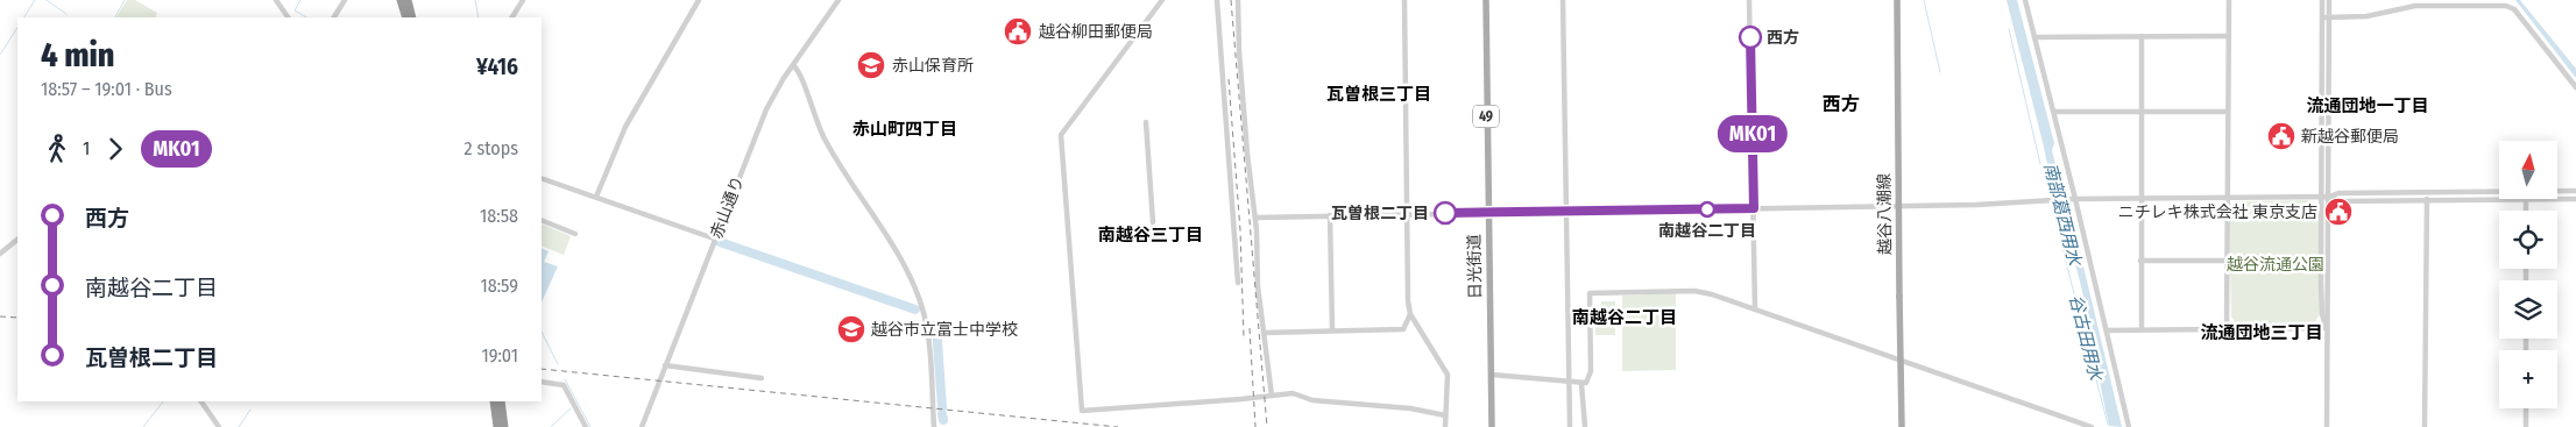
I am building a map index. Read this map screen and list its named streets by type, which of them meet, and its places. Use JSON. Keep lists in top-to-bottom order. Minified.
{"streets":{"main road":["49","越谷八潮線","日光街道"],"street":["赤山通り"]},"districts":["瓦曽根三丁目","西方","流通団地一丁目","赤山町四丁目","南越谷三丁目","南越谷二丁目","流通団地三丁目"],"water":["南部葛西用水","谷古田用水"],"parks":["越谷流通公園"],"places":{"public building":["越谷柳田郵便局","新越谷郵便局","ニチレキ株式会社 東京支店"],"other":["西方","南越谷二丁目","瓦曽根二丁目"],"school or university":["赤山保育所","越谷市立富士中学校"]},"lines":["bus line MK01"],"north":"top","page":{"on_map":"MK01","heading":["4 min","18:57 – 19:01 · Bus","¥416"],"legs":["1","MK01","2 stops"],"map_buttons":"+","list":[{"name":"西方","value":"18:58"},{"name":"南越谷二丁目","value":"18:59"},{"name":"瓦曽根二丁目","value":"19:01"}]}}
